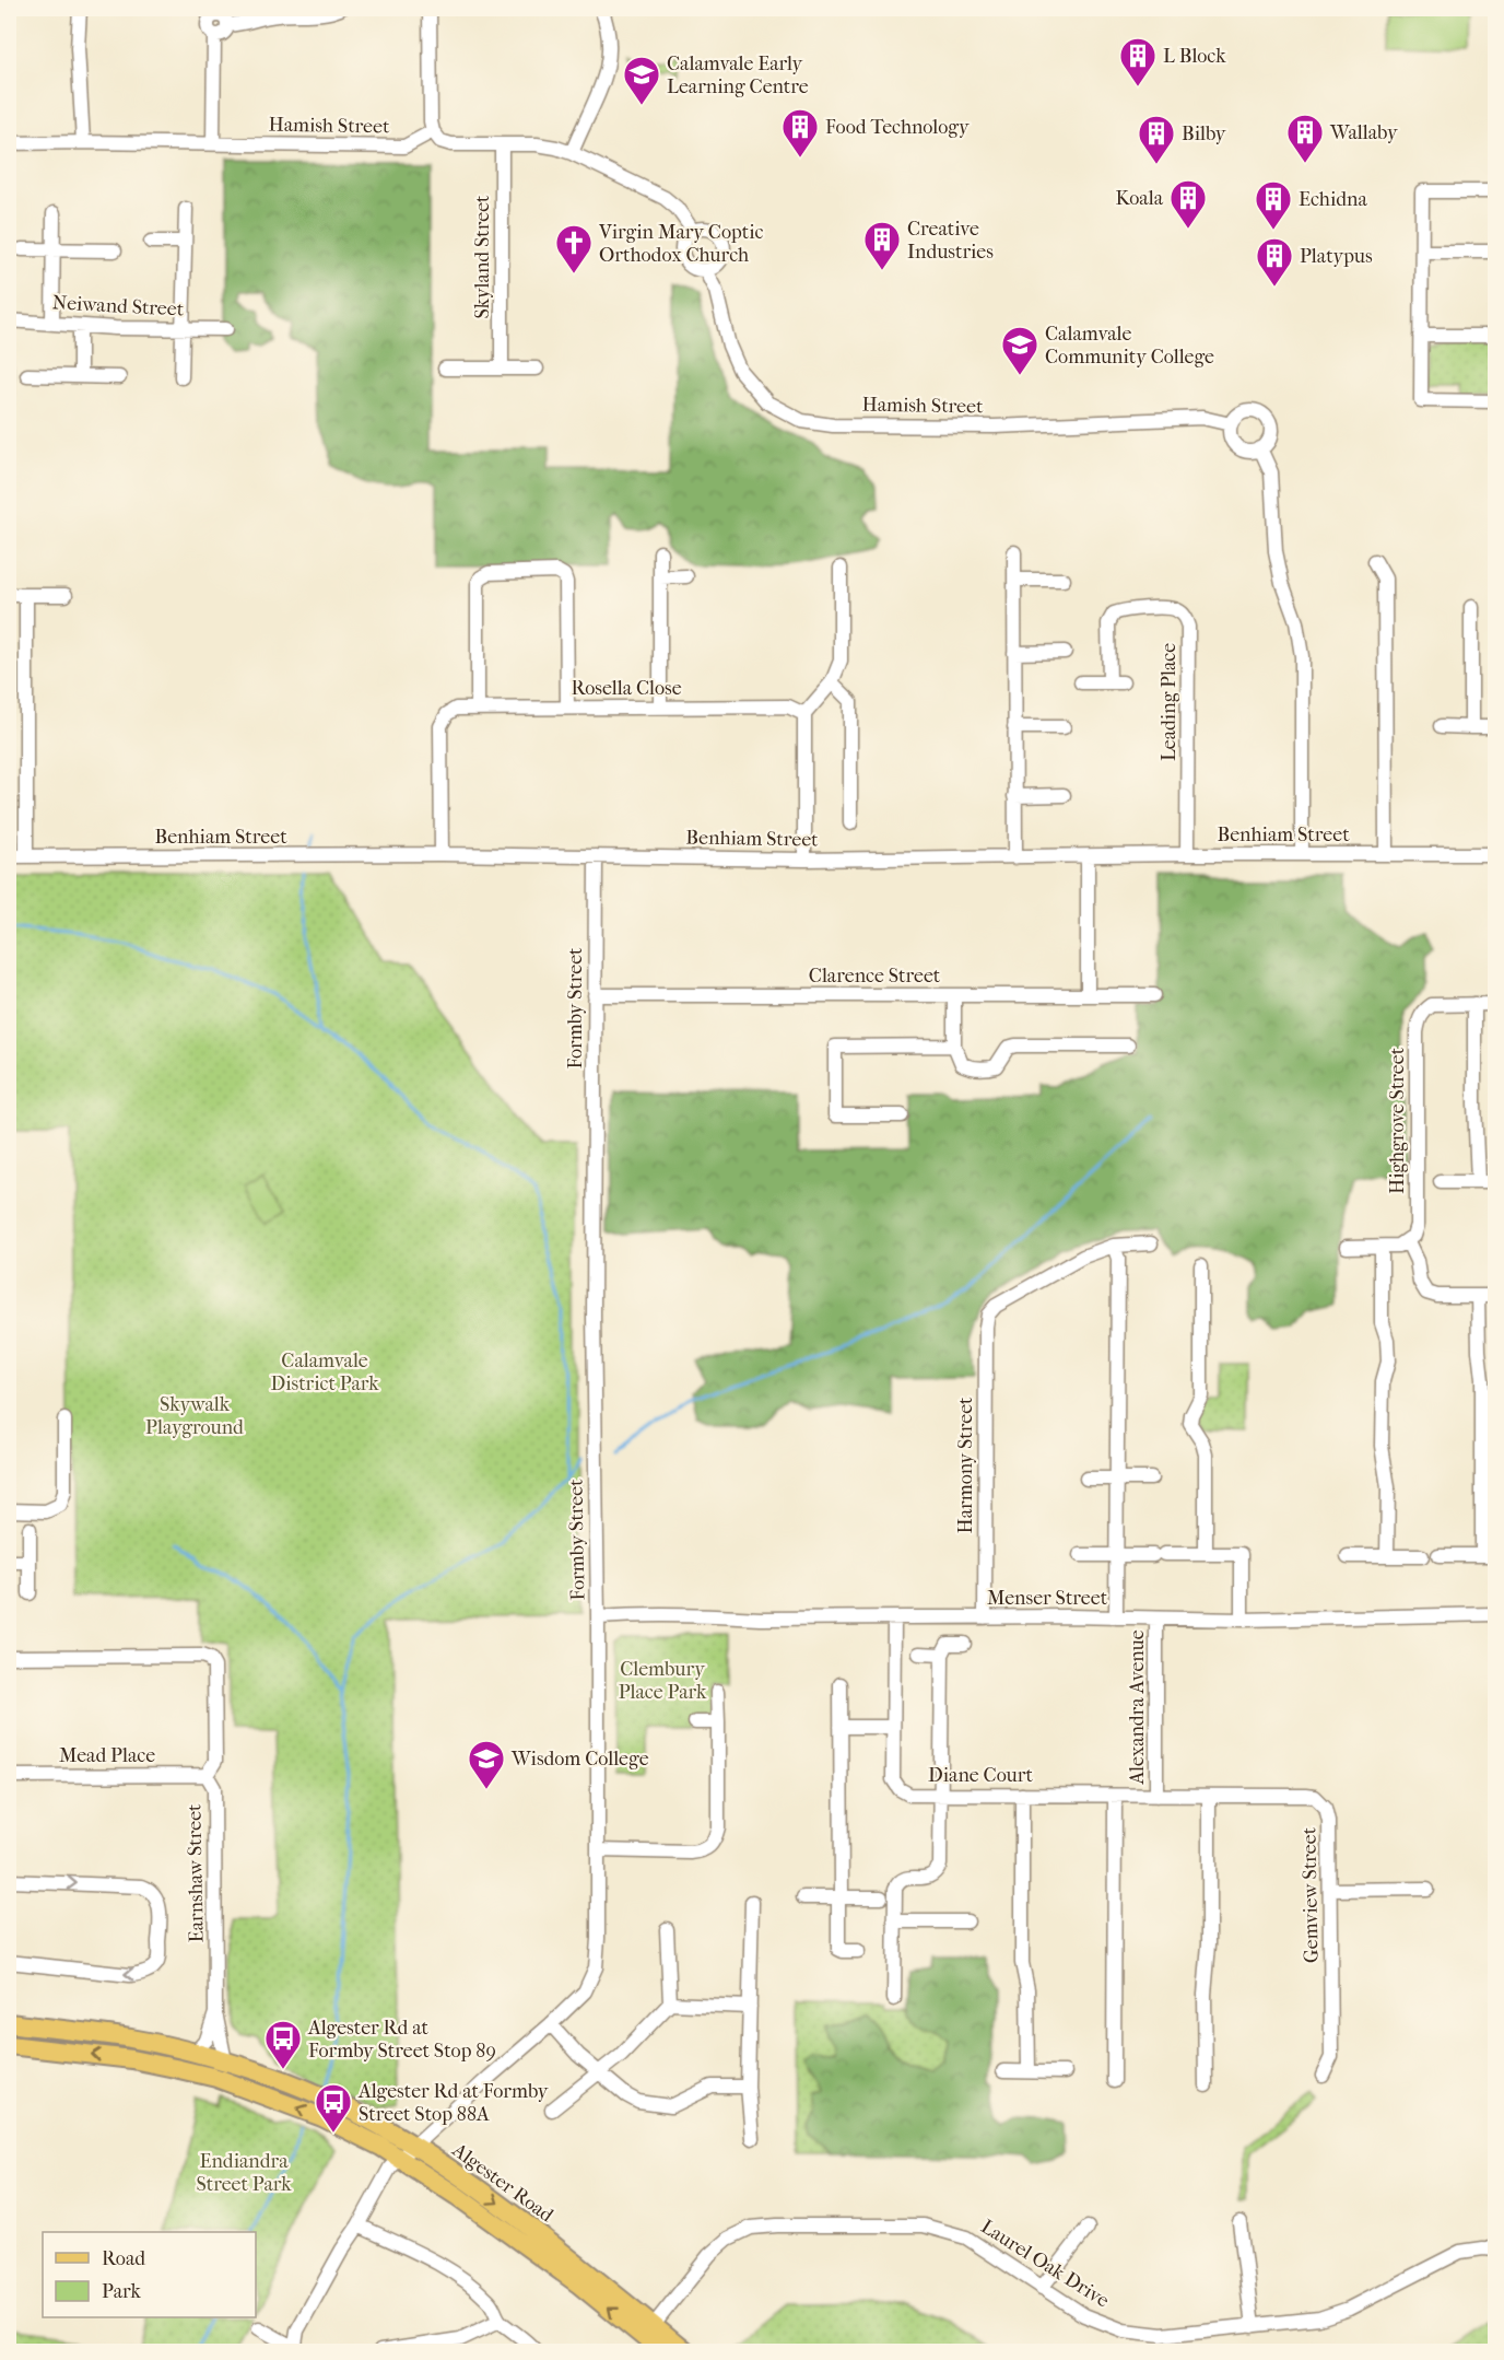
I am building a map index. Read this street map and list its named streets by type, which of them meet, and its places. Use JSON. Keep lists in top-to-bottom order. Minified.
{"streets":{"main road":["Algester Road"],"street":["Hamish Street","Skyland Street","Neiwand Street","Rosella Close","Leading Place","Benhiam Street","Clarence Street","Formby Street","Highgrove Street","Harmony Street","Menser Street","Alexandra Avenue","Mead Place","Diane Court","Earnshaw Street","Gemview Street","Laurel Oak Drive"]},"crossings":[["Rosella Close","Benhiam Street"],["Leading Place","Benhiam Street"],["Benhiam Street","Formby Street"],["Clarence Street","Formby Street"],["Formby Street","Menser Street"],["Formby Street","Algester Road"],["Harmony Street","Menser Street"],["Menser Street","Alexandra Avenue"],["Menser Street","Diane Court"],["Alexandra Avenue","Diane Court"],["Alexandra Avenue","Gemview Street"],["Mead Place","Earnshaw Street"],["Diane Court","Gemview Street"],["Earnshaw Street","Algester Road"],["Algester Road","Laurel Oak Drive"]],"parks":["Calamvale District Park","Skywalk Playground","Clembury Place Park","Endiandra Street Park"],"places":{"building":["L Block","Food Technology","Wallaby","Bilby","Koala","Echidna","Creative Industries","Platypus"],"school or university":["Calamvale Early Learning Centre","Calamvale Community College","Wisdom College"],"church":["Virgin Mary Coptic Orthodox Church"],"bus stop":["Algester Rd at Formby Street Stop 89","Algester Rd at Formby Street Stop 88A"]},"legend":["Road","Park"]}
